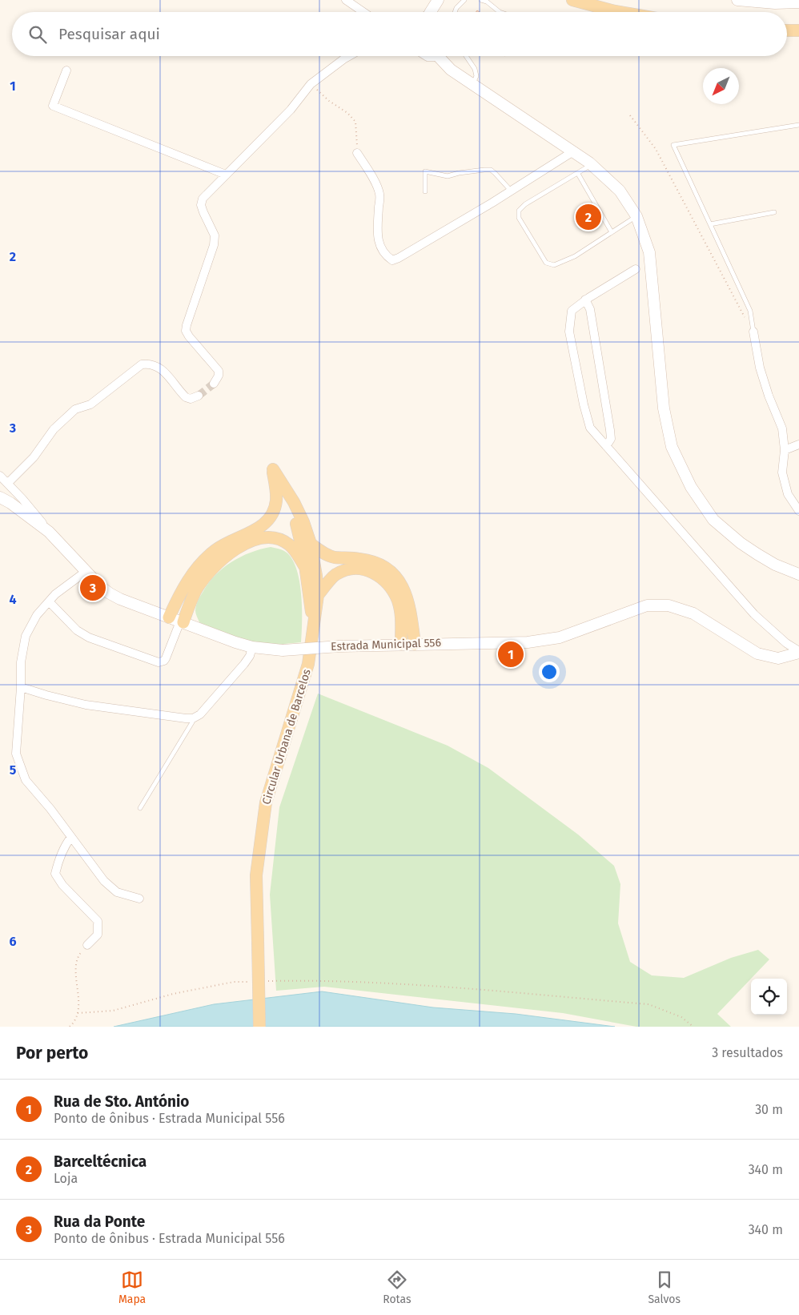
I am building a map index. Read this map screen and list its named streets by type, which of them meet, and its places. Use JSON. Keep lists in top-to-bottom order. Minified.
{"streets":{"main road":["Estrada Municipal 556","Circular Urbana de Barcelos"]},"north":"bottom left","page":{"search":"Pesquisar aqui","pins":["2","3","1"],"heading":["Por perto","3 resultados"],"list":[{"mark":"1","name":"Rua de Sto. António","note":"Ponto de ônibus · Estrada Municipal 556","value":"30 m"},{"mark":"2","name":"Barceltécnica","note":"Loja","value":"340 m"},{"mark":"3","name":"Rua da Ponte","note":"Ponto de ônibus · Estrada Municipal 556","value":"340 m"}],"nav":["Mapa","Rotas","Salvos"]},"grid":{"rows":["1","2","3","4","5","6"]}}
